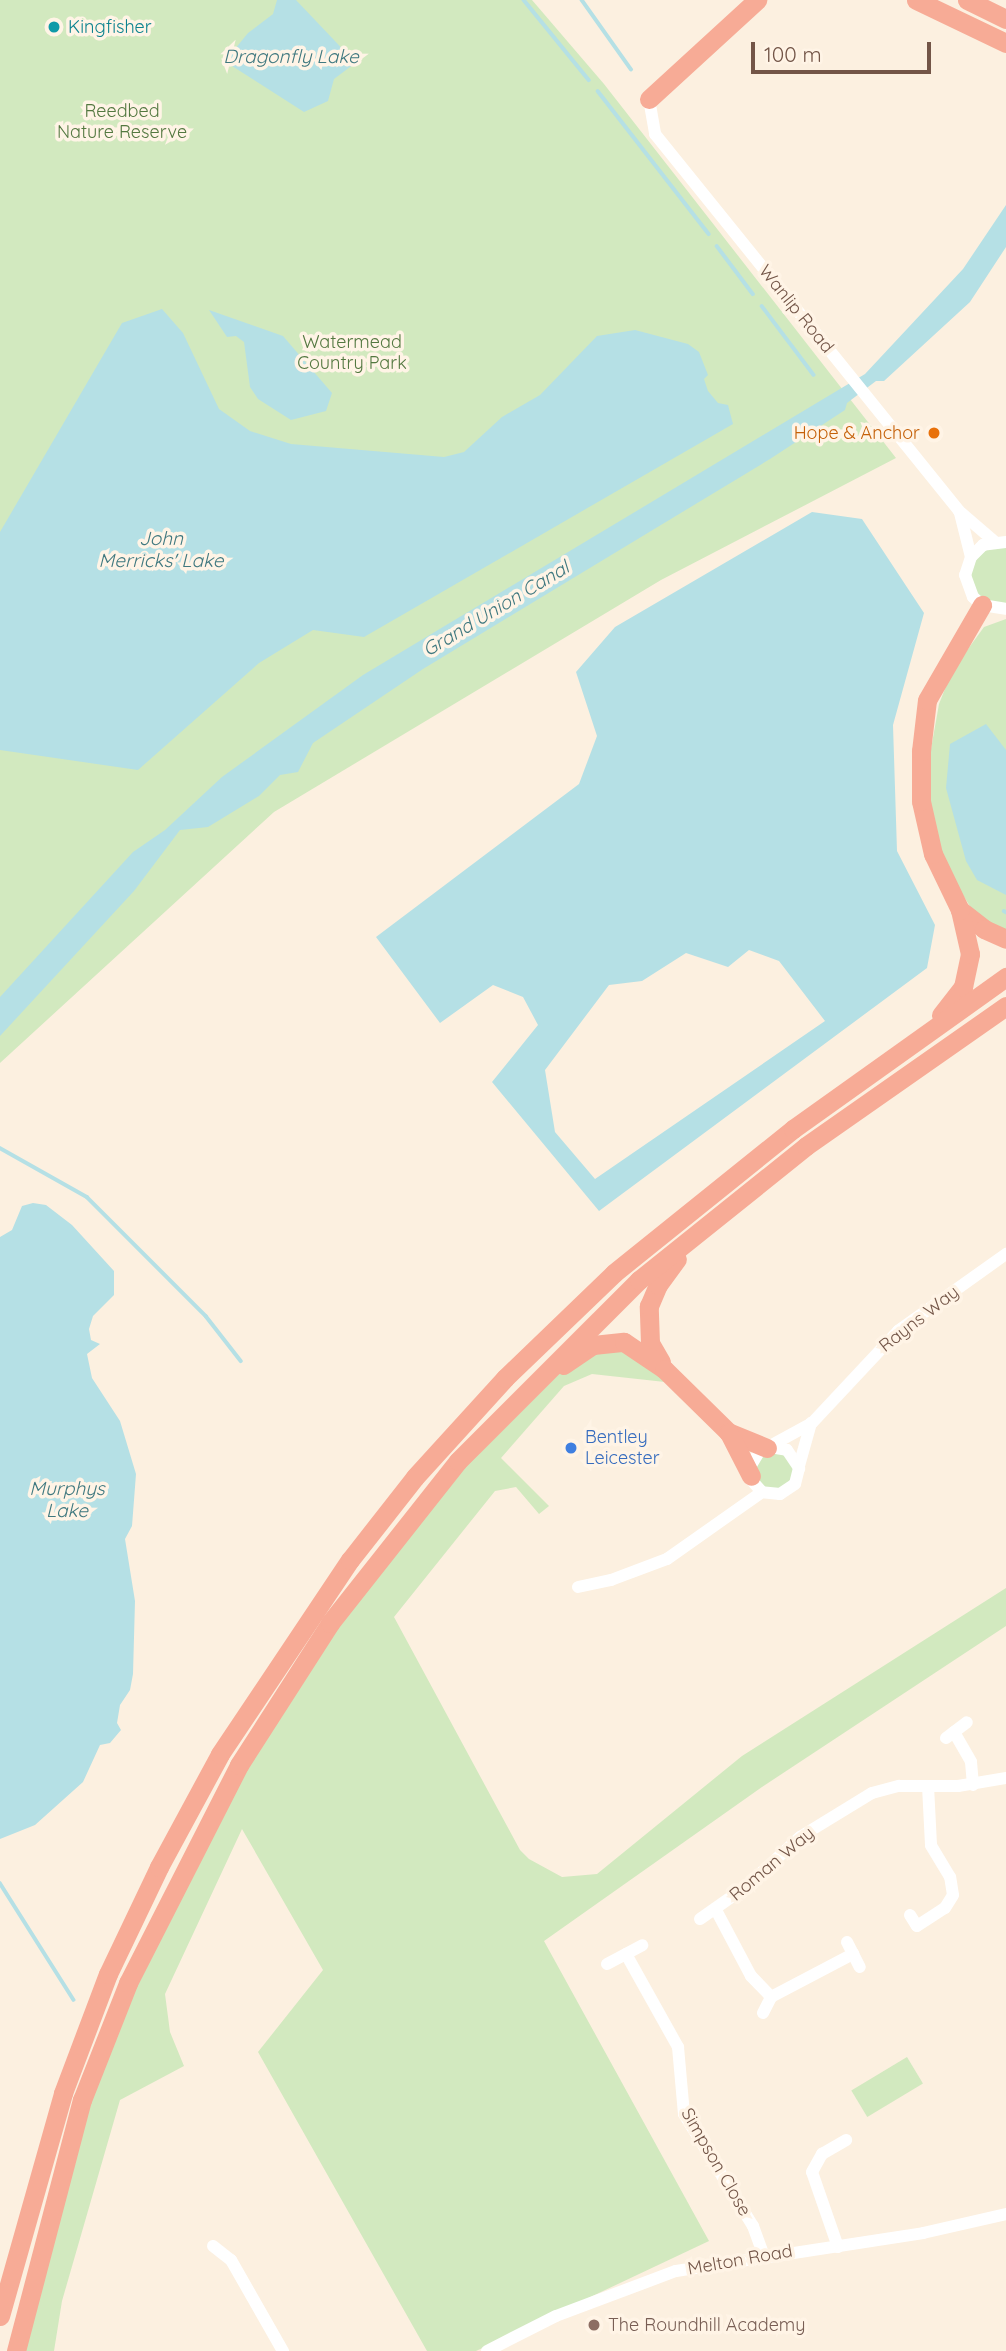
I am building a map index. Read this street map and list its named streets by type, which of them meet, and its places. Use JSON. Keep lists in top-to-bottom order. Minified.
{"streets":{"street":["Wanlip Road","Rayns Way","Roman Way","Simpson Close","Melton Road"]},"crossings":[["Simpson Close","Melton Road"]],"water":["Dragonfly Lake","John Merricks' Lake","Grand Union Canal","Murphys Lake"],"parks":["Reedbed Nature Reserve","Watermead Country Park"],"places":["Kingfisher","Hope & Anchor","Bentley Leicester","The Roundhill Academy"],"scale_bar":"100 m"}
